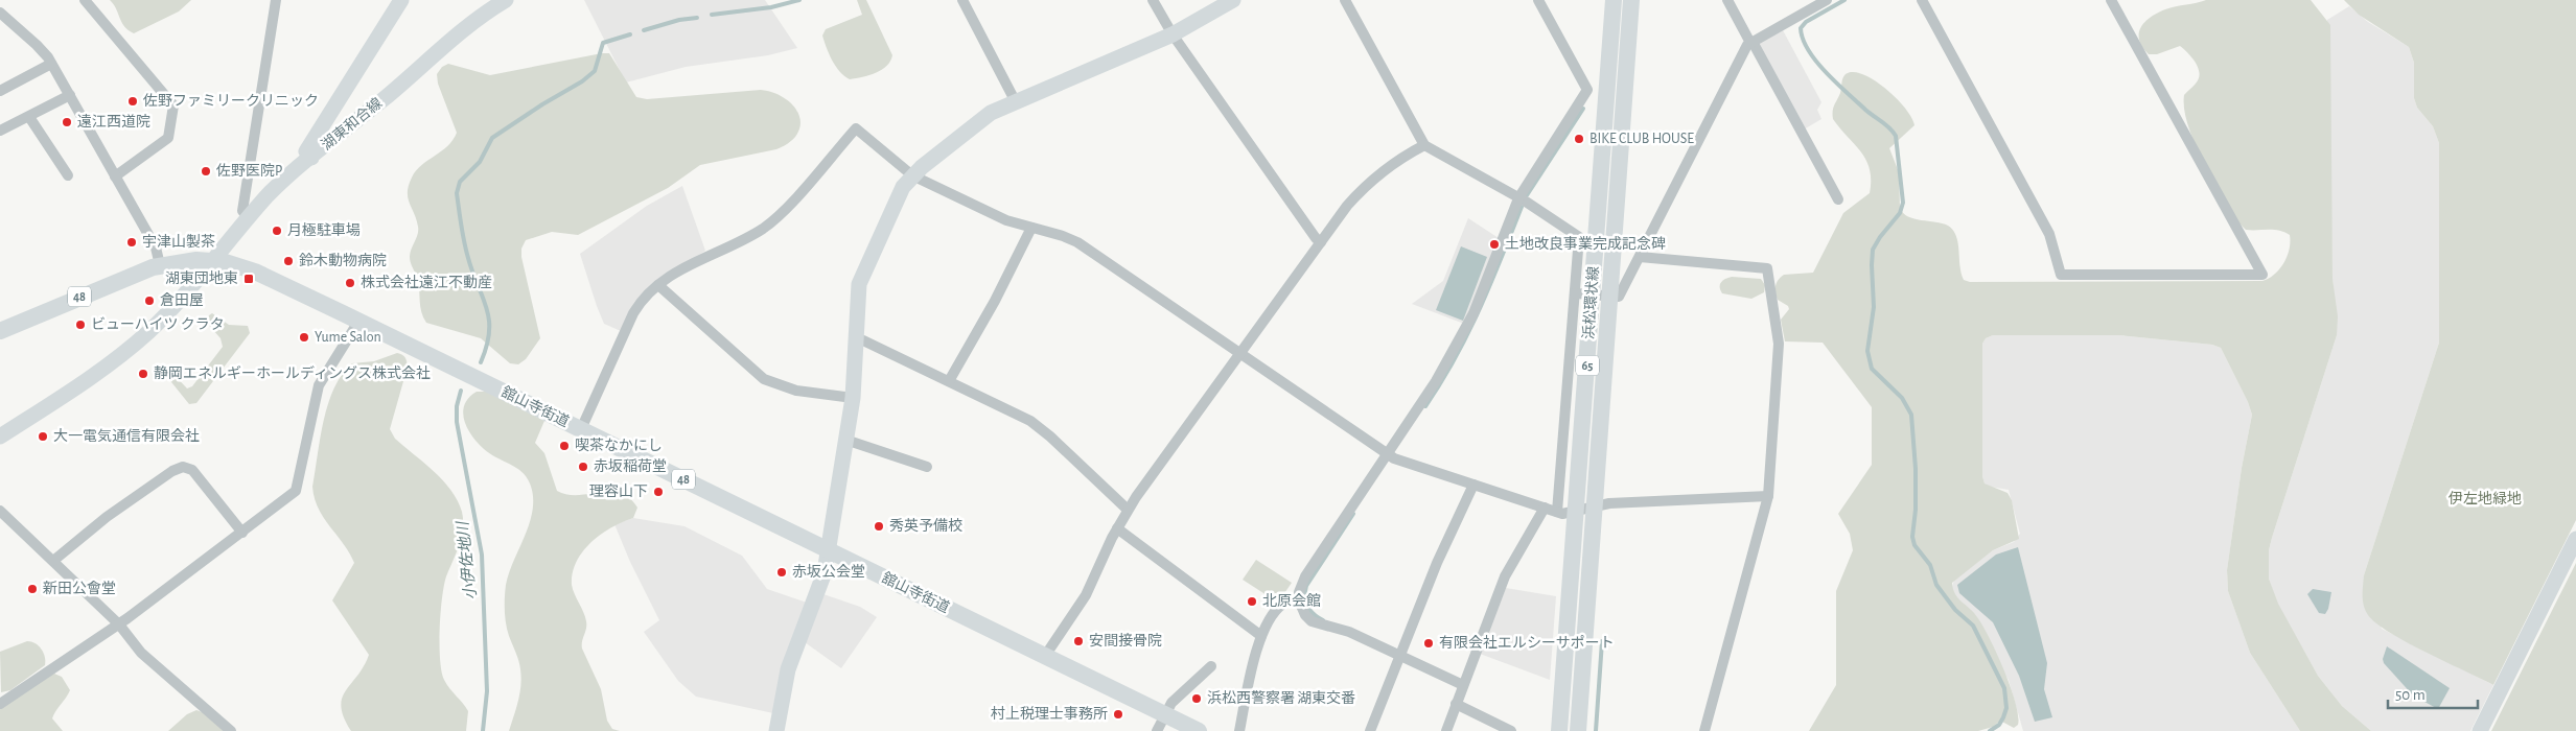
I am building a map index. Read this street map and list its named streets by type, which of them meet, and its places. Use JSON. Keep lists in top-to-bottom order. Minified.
{"streets":{"main road":["48","浜松環状線","65","舘山寺街道"],"street":["湖東和合線"]},"crossings":[["湖東和合線","舘山寺街道"]],"water":["小伊佐地川"],"parks":["伊左地緑地"],"places":{"other":["佐野ファミリークリニック","遠江西道院","BIKE CLUB HOUSE","佐野医院P","月極駐車場","宇津山製茶","土地改良事業完成記念碑","鈴木動物病院","株式会社遠江不動産","倉田屋","ビューハイツ クラタ","Yume Salon","静岡エネルギーホールディングス株式会社","大一電気通信有限会社","喫茶なかにし","赤坂稲荷堂","理容山下","秀英予備校","赤坂公会堂","新田公會堂","北原会館","安間接骨院","有限会社エルシーサポート","浜松西警察署 湖東交番","村上税理士事務所"],"transit":["湖東団地東"]},"scale_bar":"50 m"}
